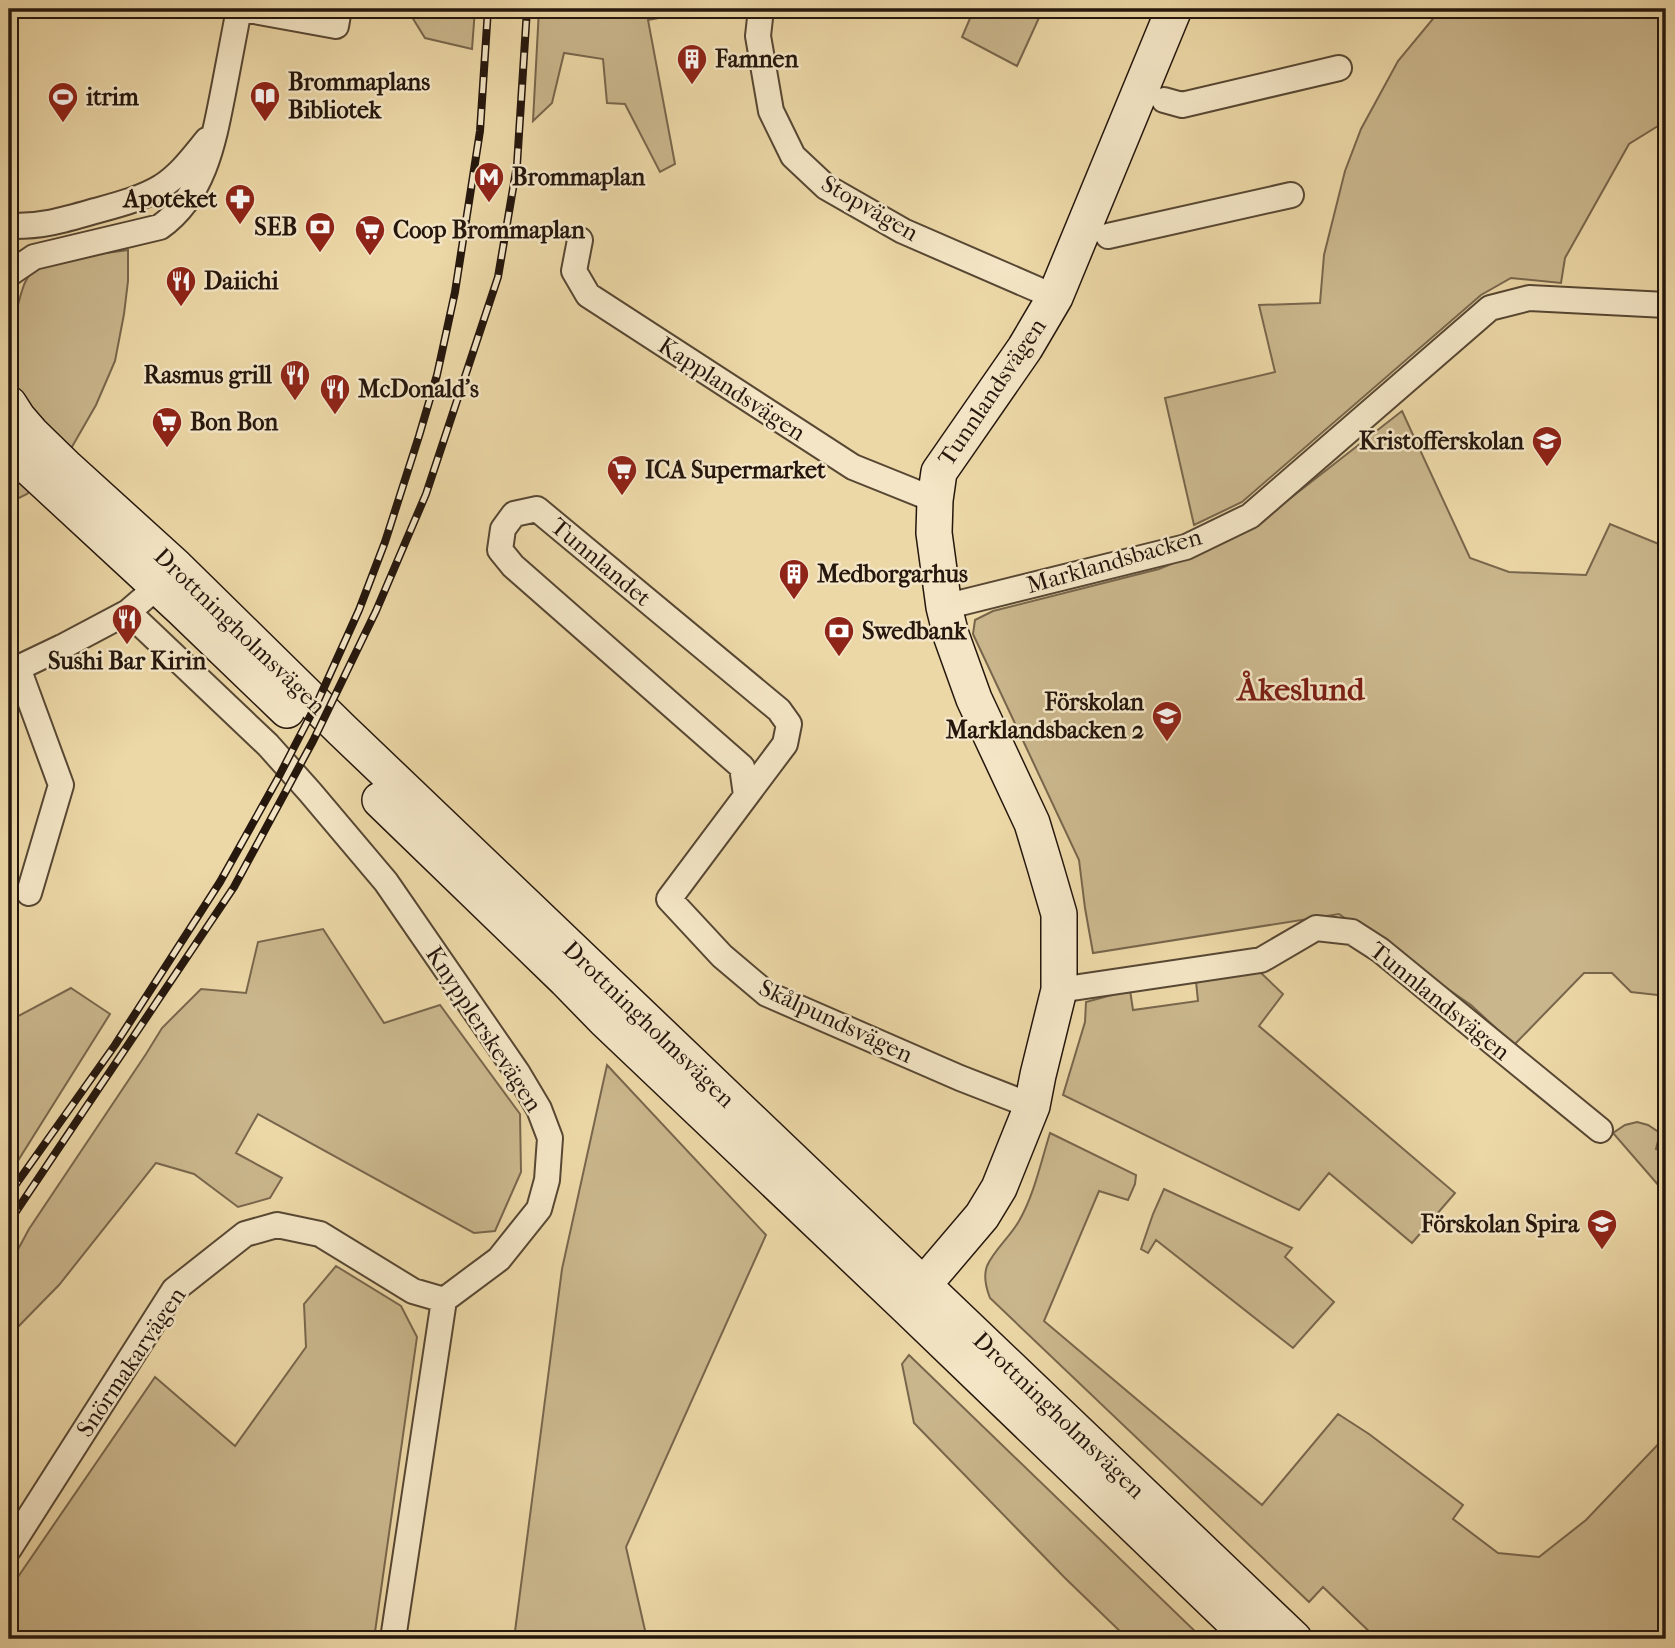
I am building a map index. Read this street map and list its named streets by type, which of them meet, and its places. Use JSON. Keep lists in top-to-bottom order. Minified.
{"streets":{"main road":["Tunnlandsvägen","Drottningholmsvägen"],"street":["Stopvägen","Kapplandsvägen","Marklandsbacken","Tunnlandet","Skålpundsvägen","Knypplerskevägen","Snörmakarvägen"]},"crossings":[["Stopvägen","Tunnlandsvägen"],["Kapplandsvägen","Tunnlandsvägen"],["Tunnlandsvägen","Marklandsbacken"],["Tunnlandsvägen","Drottningholmsvägen"],["Tunnlandsvägen","Skålpundsvägen"],["Tunnlandet","Skålpundsvägen"],["Knypplerskevägen","Snörmakarvägen"]],"districts":["Åkeslund"],"places":{"building":["Famnen","Medborgarhus"],"library":["Brommaplans Bibliotek"],"sports":["itrim"],"metro station":["Brommaplan"],"pharmacy":["Apoteket"],"bank":["SEB","Swedbank"],"supermarket":["Coop Brommaplan","Bon Bon","ICA Supermarket"],"restaurant":["Daiichi","Rasmus grill","McDonald's","Sushi Bar Kirin"],"school or university":["Kristofferskolan","Förskolan Marklandsbacken 2","Förskolan Spira"]}}
